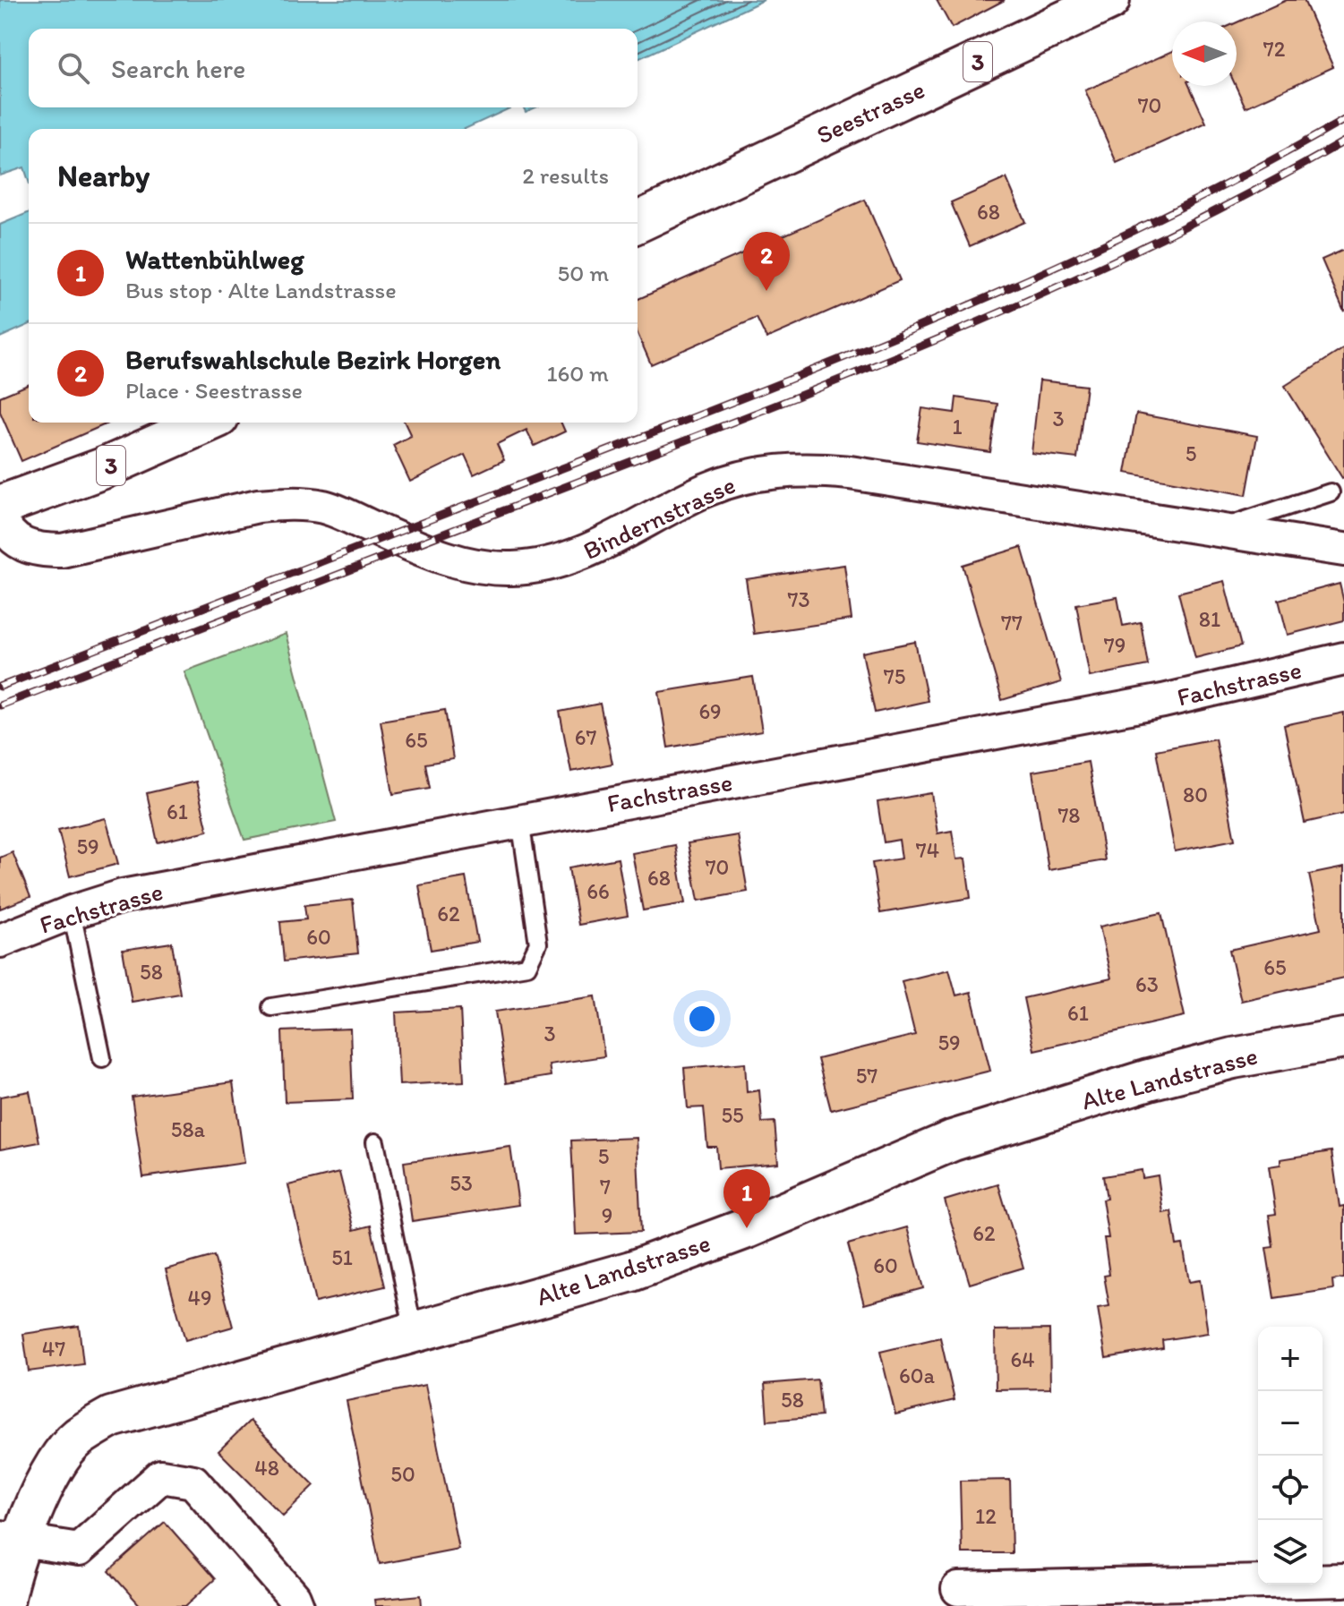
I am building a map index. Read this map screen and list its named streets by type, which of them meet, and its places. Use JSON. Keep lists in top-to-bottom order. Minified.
{"streets":{"main road":["3","Seestrasse","Alte Landstrasse"],"street":["Bindernstrasse","Fachstrasse"]},"house_numbers":["72","70","68","3","1","5","73","81","77","79","75","69","67","65","80","61","78","59","74","70","68","66","62","60","65","58","63","61","3","59","57","55","58a","5","53","7","9","62","51","60","49","47","64","60a","58","48","50","12"],"north":"left","page":{"search":"Search here","heading":["Nearby","2 results"],"list":[{"mark":"1","name":"Wattenbühlweg","note":"Bus stop · Alte Landstrasse","value":"50 m"},{"mark":"2","name":"Berufswahlschule Bezirk Horgen","note":"Place · Seestrasse","value":"160 m"}],"pins":["2","1"],"map_buttons":["+","−"]}}
